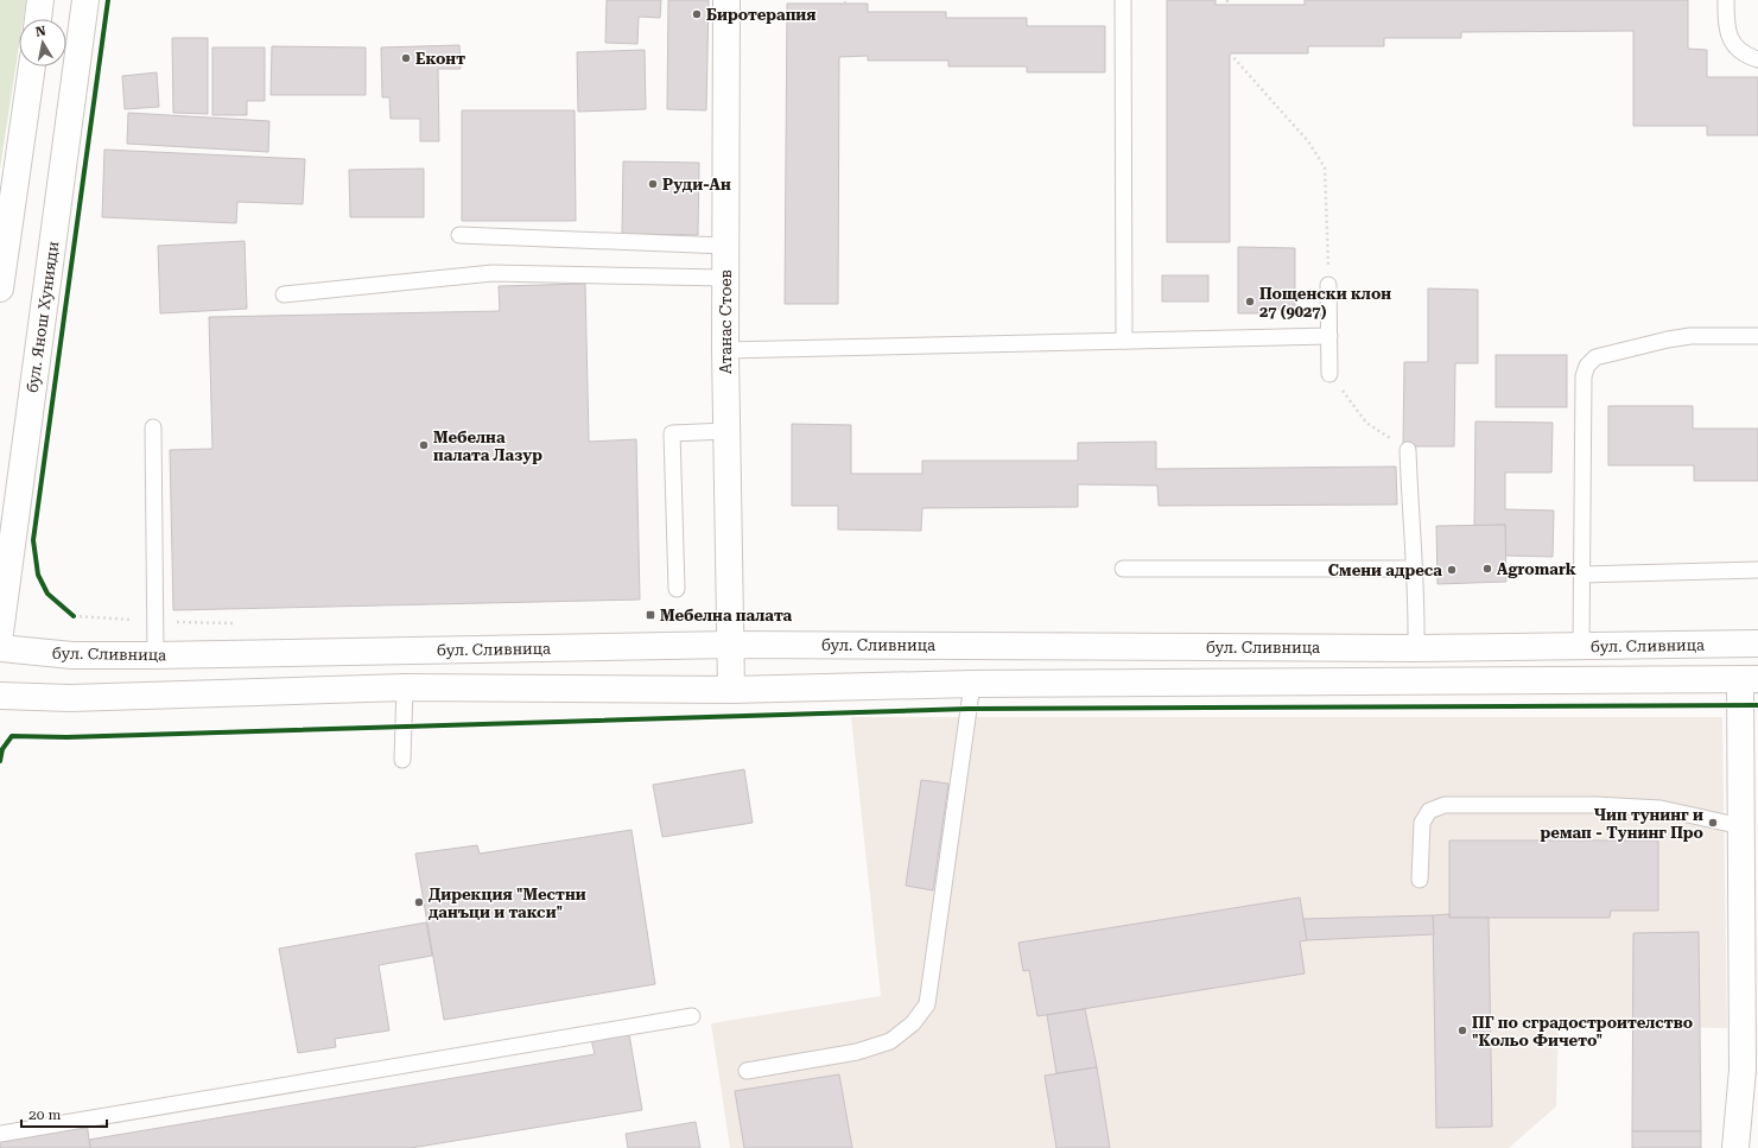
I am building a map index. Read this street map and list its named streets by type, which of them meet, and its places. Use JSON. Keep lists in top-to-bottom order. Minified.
{"streets":{"main road":["бул. Янош Хунияди","Атанас Стоев","бул. Сливница"]},"crossings":[["Атанас Стоев","бул. Сливница"]],"places":{"other":["Биротерапия","Еконт","Руди-Ан","Пощенски клон 27 (9027)","Мебелна палата Лазур","Agromark","Смени адреса","Чип тунинг и ремап - Тунинг Про","Дирекция \"Местни данъци и такси\"","ПГ по сградостроителство \"Кольо Фичето\""],"transit":["Мебелна палата"]},"scale_bar":"20 m","north":"top"}
